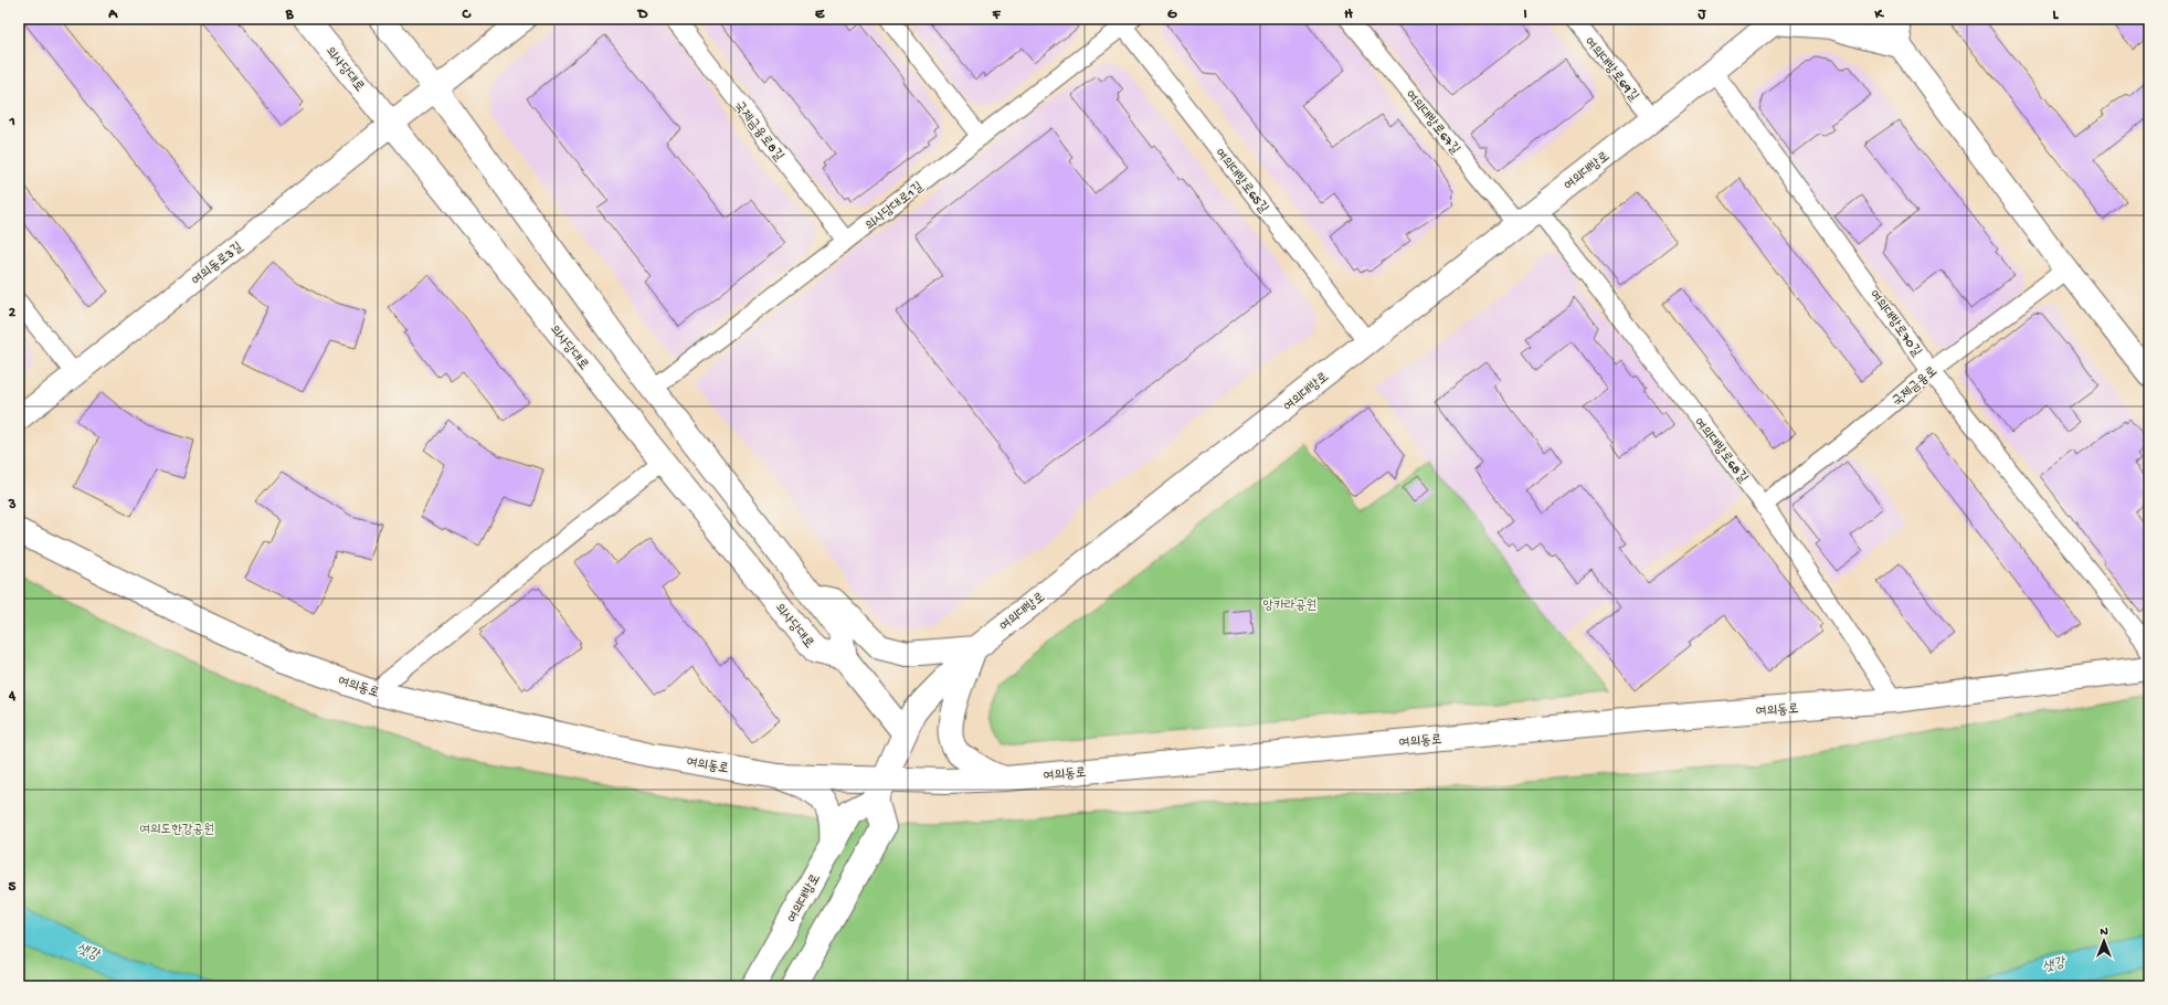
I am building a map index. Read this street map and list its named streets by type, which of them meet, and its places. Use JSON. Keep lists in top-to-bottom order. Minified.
{"streets":{"main road":["의사당대로","여의대방로","여의동로"],"street":["여의대방로69길","여의대방로67길","국제금융로8길","여의대방로65길","의사당대로1길","여의동로3길","여의대방로70길","국제금융로","여의대방로68길"]},"crossings":[["의사당대로","여의동로3길"],["여의대방로69길","여의대방로"],["여의대방로67길","여의대방로"],["국제금융로8길","의사당대로1길"],["여의대방로","여의대방로65길"],["여의대방로","여의대방로70길"],["여의대방로","여의대방로68길"],["여의대방로","여의동로"],["여의대방로65길","의사당대로1길"],["여의대방로70길","국제금융로"],["국제금융로","여의대방로68길"],["여의대방로68길","여의동로"]],"water":["샛강"],"parks":["앙카라공원","여의도한강공원"],"north":"top","grid":{"columns":["A","B","C","D","E","F","G","H","I","J","K","L"],"rows":["1","2","3","4","5"]}}
